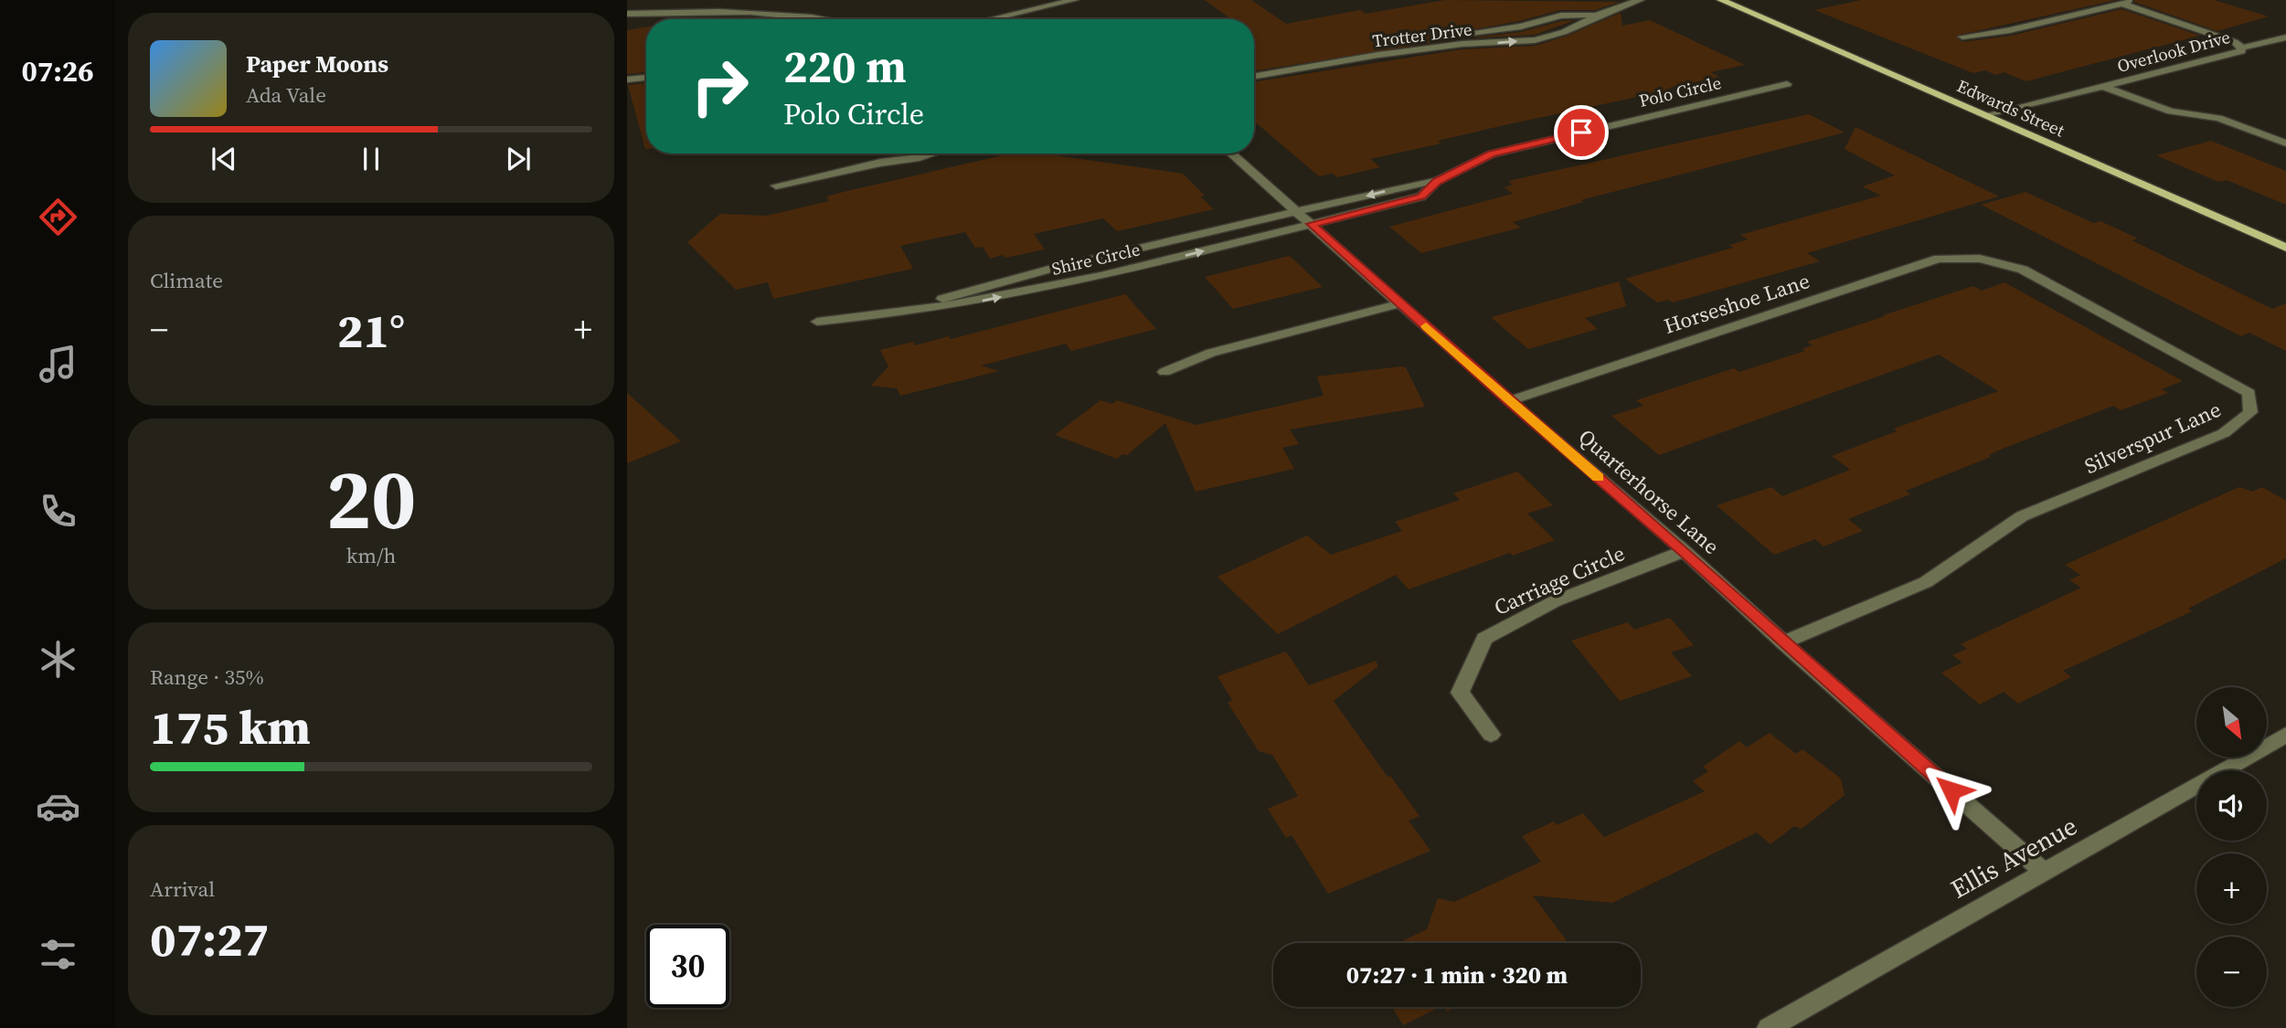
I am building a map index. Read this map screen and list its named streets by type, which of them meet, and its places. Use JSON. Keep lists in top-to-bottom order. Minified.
{"streets":{"main road":["Edwards Street"],"street":["Trotter Drive","Overlook Drive","Polo Circle","Shire Circle","Horseshoe Lane","Silverspur Lane","Quarterhorse Lane","Carriage Circle","Ellis Avenue"]},"crossings":[["Overlook Drive","Edwards Street"],["Polo Circle","Shire Circle"],["Polo Circle","Quarterhorse Lane"],["Shire Circle","Quarterhorse Lane"],["Horseshoe Lane","Silverspur Lane"],["Horseshoe Lane","Quarterhorse Lane"],["Silverspur Lane","Quarterhorse Lane"],["Quarterhorse Lane","Carriage Circle"],["Quarterhorse Lane","Ellis Avenue"]],"north":"bottom right","page":{"tabs":"07:26","turn":["220 m","Polo Circle"],"song":["Paper Moons","Ada Vale"],"tile":["Climate",["20","km/h"],["Range · 35%","175 km"],["Arrival","07:27"]],"heat":["−","21°","+"],"map_buttons":["+","−"],"limit":"30","trip":"07:27 · 1 min · 320 m"}}
